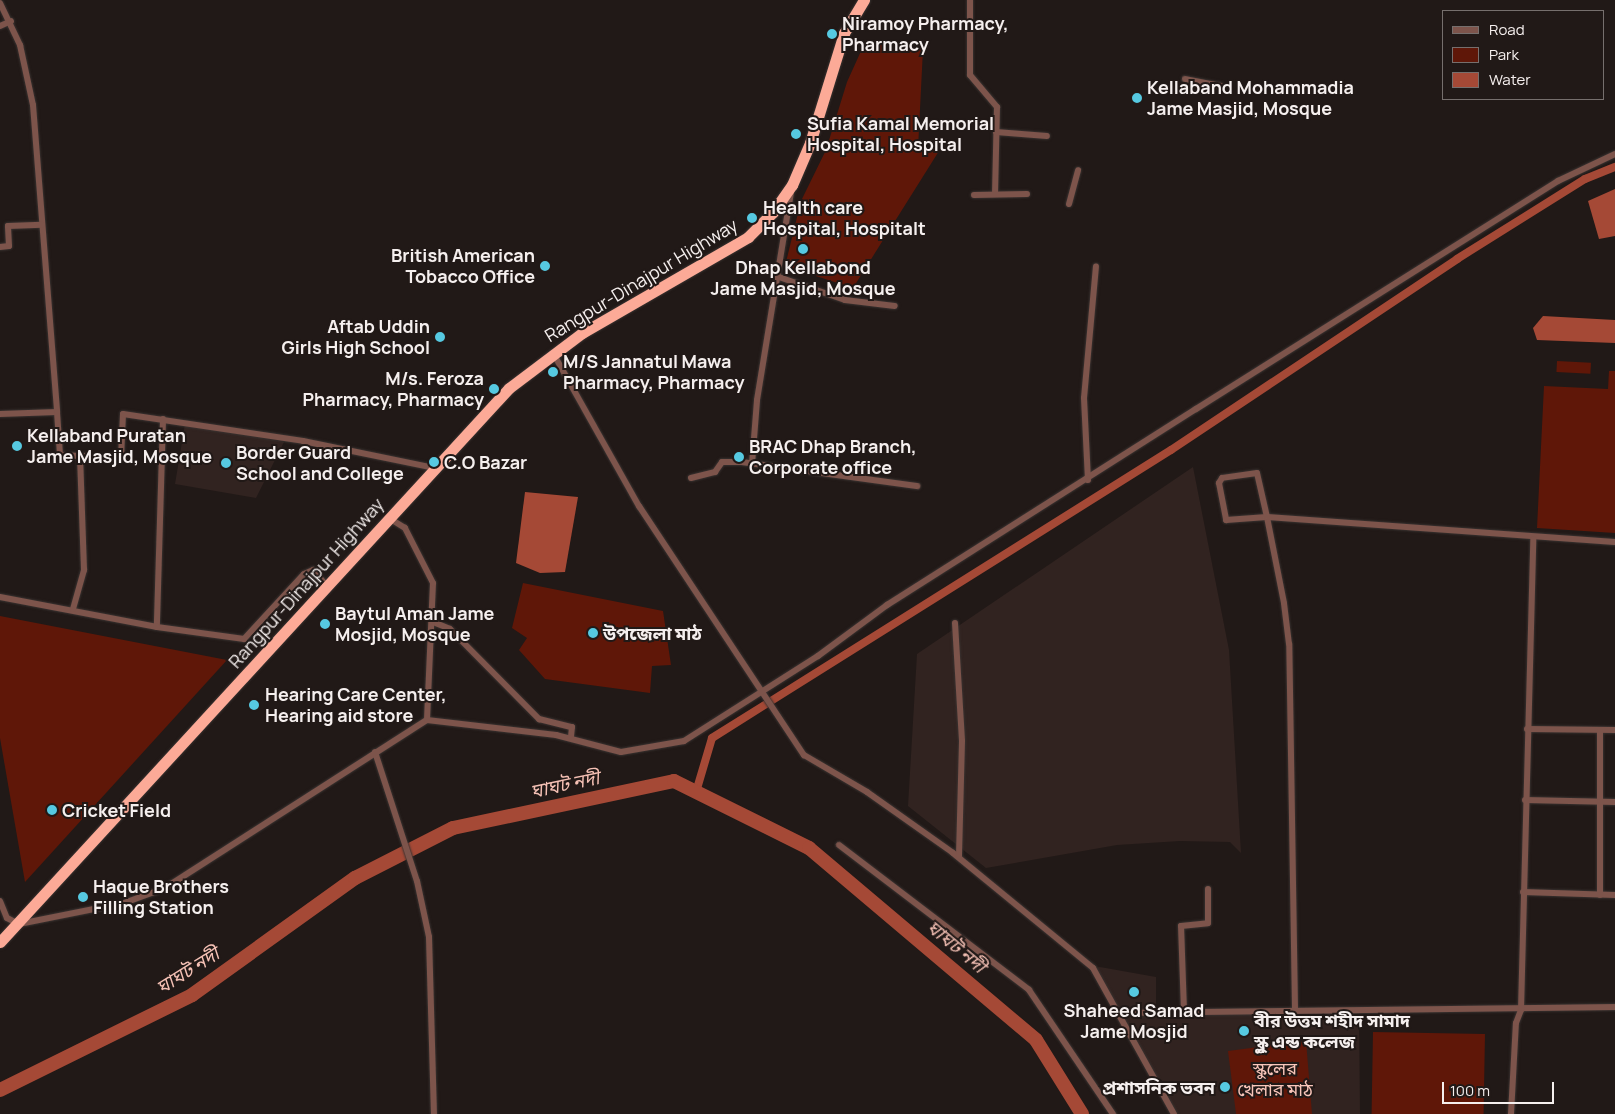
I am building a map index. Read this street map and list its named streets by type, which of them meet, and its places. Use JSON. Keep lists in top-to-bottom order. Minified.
{"streets":{"highway":["Rangpur-Dinajpur Highway"]},"water":["ঘাঘট নদী"],"parks":["স্কুলের খেলার মাঠ"],"places":["Niramoy Pharmacy, Pharmacy","Kellaband Mohammadia Jame Masjid, Mosque","Sufia Kamal Memorial Hospital, Hospital","Health care Hospital, Hospitalt","Dhap Kellabond Jame Masjid, Mosque","British American Tobacco Office","Aftab Uddin Girls High School","M/S Jannatul Mawa Pharmacy, Pharmacy","M/s. Feroza Pharmacy, Pharmacy","Kellaband Puratan Jame Masjid, Mosque","BRAC Dhap Branch, Corporate office","C.O Bazar","Border Guard School and College","Baytul Aman Jame Mosjid, Mosque","উপজেলা মাঠ","Hearing Care Center, Hearing aid store","Cricket Field","Haque Brothers Filling Station","Shaheed Samad Jame Mosjid","বীর উত্তম শহীদ সামাদ স্কুল এন্ড কলেজ","প্রশাসনিক ভবন"],"legend":["Road","Park","Water"],"scale_bar":"100 m"}
